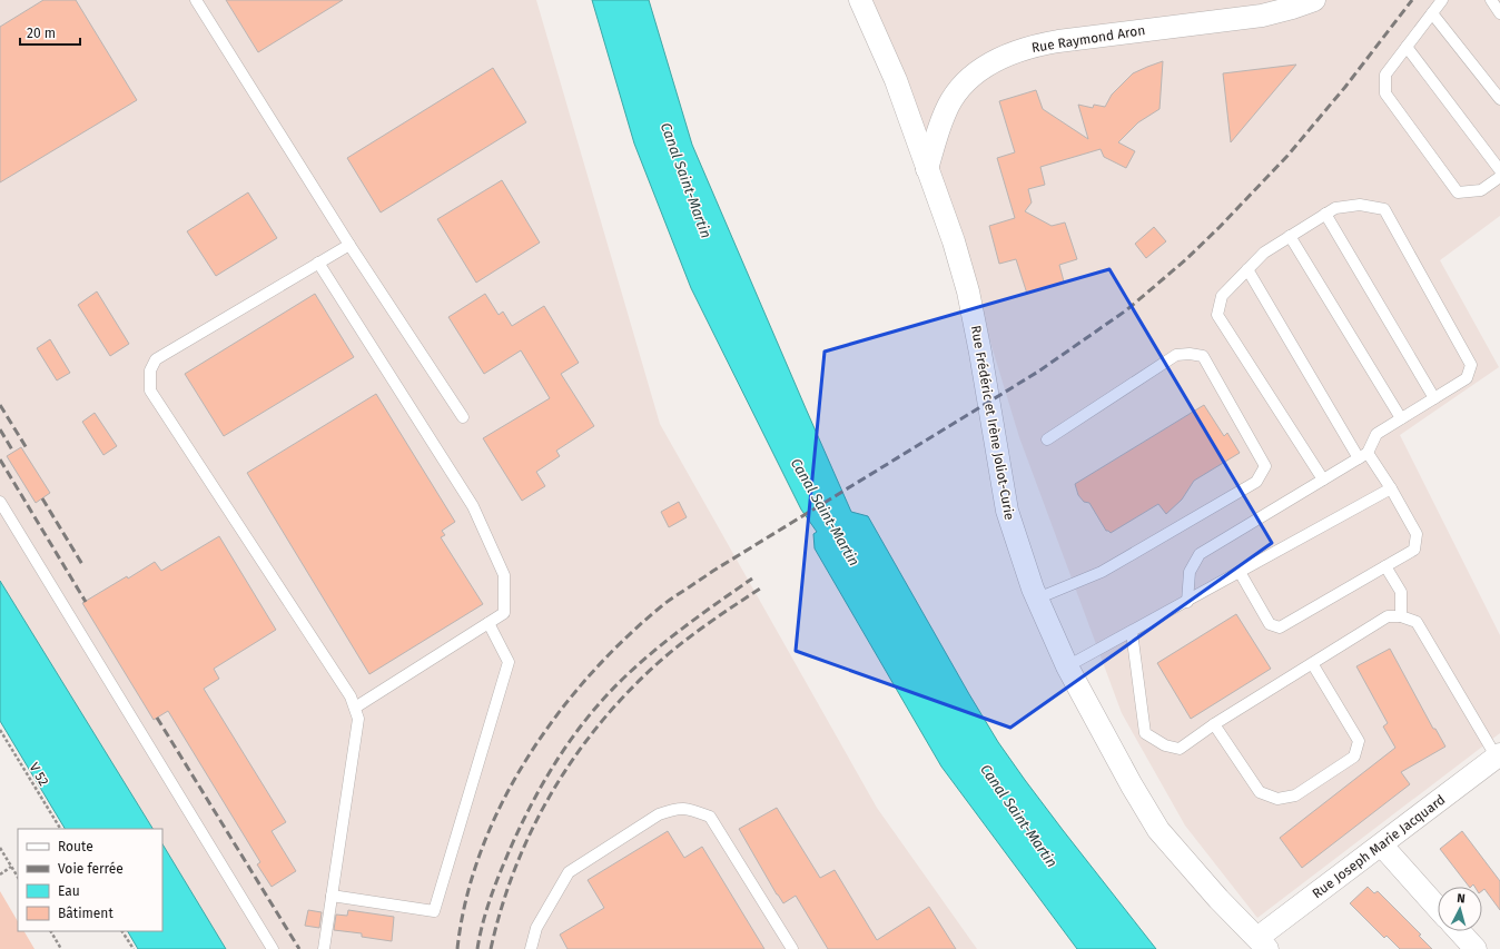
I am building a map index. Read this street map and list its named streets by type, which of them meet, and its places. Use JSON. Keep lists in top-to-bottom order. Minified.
{"streets":{"street":["Rue Raymond Aron","Rue Frédéric et Irène Joliot-Curie","Rue Joseph Marie Jacquard"],"path":["V 52"]},"crossings":[["Rue Raymond Aron","Rue Frédéric et Irène Joliot-Curie"],["Rue Frédéric et Irène Joliot-Curie","Rue Joseph Marie Jacquard"]],"water":["Canal Saint-Martin"],"legend":["Route","Voie ferrée","Eau","Bâtiment"],"scale_bar":"20 m","north":"top"}
